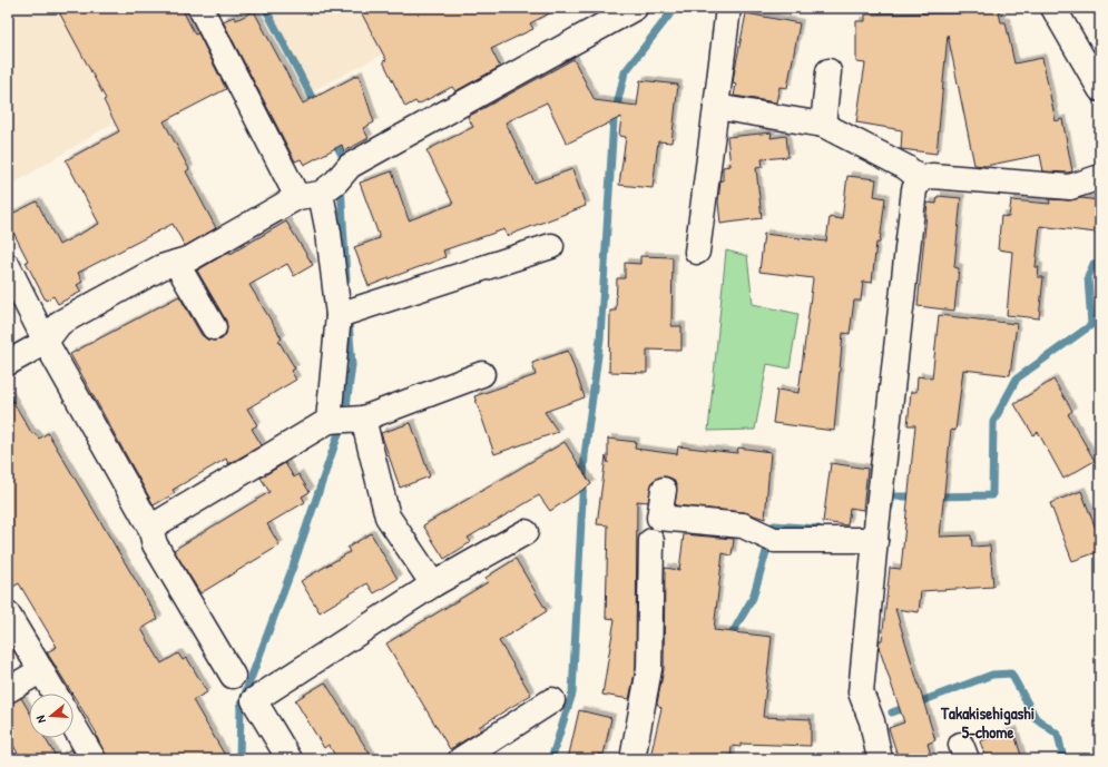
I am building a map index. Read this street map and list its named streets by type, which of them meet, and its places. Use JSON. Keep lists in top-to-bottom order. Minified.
{"districts":["Takakisehigashi 5-chome"],"north":"left"}
